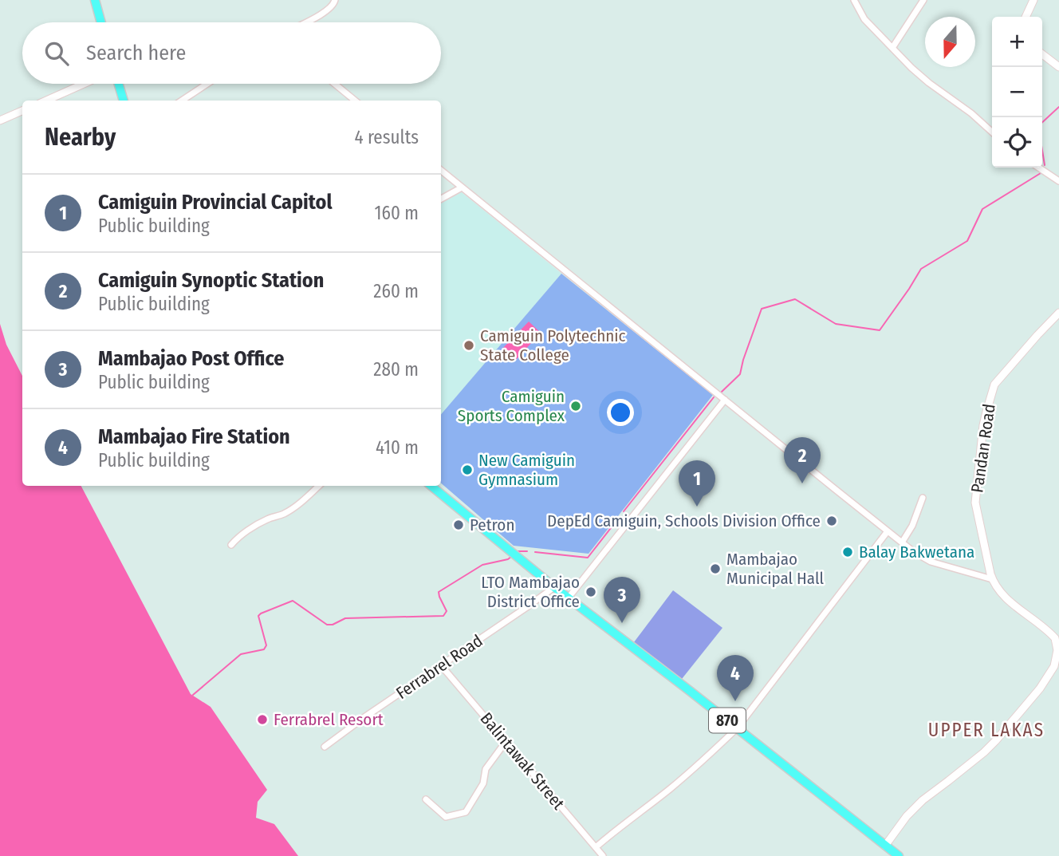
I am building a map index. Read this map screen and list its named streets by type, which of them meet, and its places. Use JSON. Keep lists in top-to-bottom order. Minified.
{"streets":{"main road":["870"],"street":["Pandan Road","Ferrabrel Road","Balintawak Street"]},"crossings":[["Pandan Road","870"],["Ferrabrel Road","870"],["Ferrabrel Road","Balintawak Street"]],"districts":["UPPER LAKAS"],"places":["Camiguin Polytechnic State College","Camiguin Sports Complex","New Camiguin Gymnasium","DepEd Camiguin, Schools Division Office","Petron","Balay Bakwetana","Mambajao Municipal Hall","LTO Mambajao District Office","Ferrabrel Resort"],"north":"bottom","page":{"map_buttons":["+","−"],"search":"Search here","heading":["Nearby","4 results"],"list":[{"mark":"1","name":"Camiguin Provincial Capitol","note":"Public building","value":"160 m"},{"mark":"2","name":"Camiguin Synoptic Station","note":"Public building","value":"260 m"},{"mark":"3","name":"Mambajao Post Office","note":"Public building","value":"280 m"},{"mark":"4","name":"Mambajao Fire Station","note":"Public building","value":"410 m"}],"pins":["2","1","3","4"]}}
